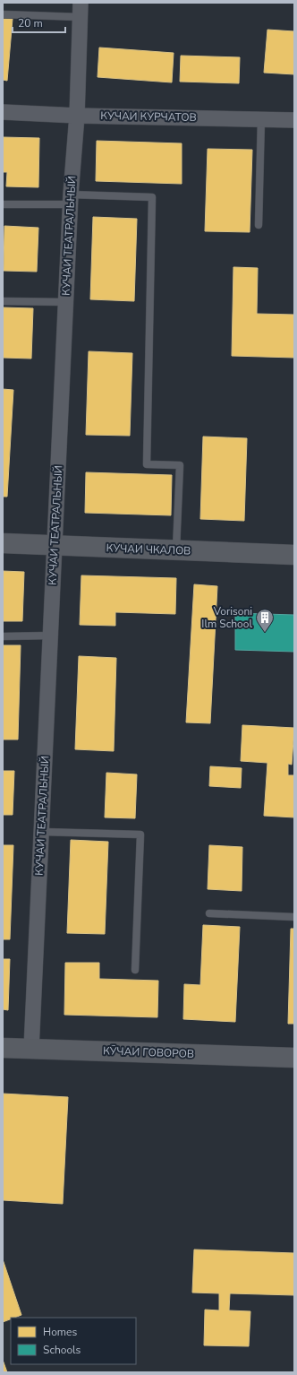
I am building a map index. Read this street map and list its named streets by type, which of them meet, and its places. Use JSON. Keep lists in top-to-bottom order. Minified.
{"streets":{"street":["КУЧАИ КУРЧАТОВ","КУЧАИ ТЕАТРАЛЬНЫЙ","КУЧАИ ЧКАЛОВ","КӮЧАИ ГОВОРОВ"]},"crossings":[["КУЧАИ КУРЧАТОВ","КУЧАИ ТЕАТРАЛЬНЫЙ"],["КУЧАИ ТЕАТРАЛЬНЫЙ","КУЧАИ ЧКАЛОВ"],["КУЧАИ ТЕАТРАЛЬНЫЙ","КӮЧАИ ГОВОРОВ"]],"places":{"building":["Vorisoni Ilm School"]},"legend":["Homes","Schools"],"scale_bar":"20 m"}
